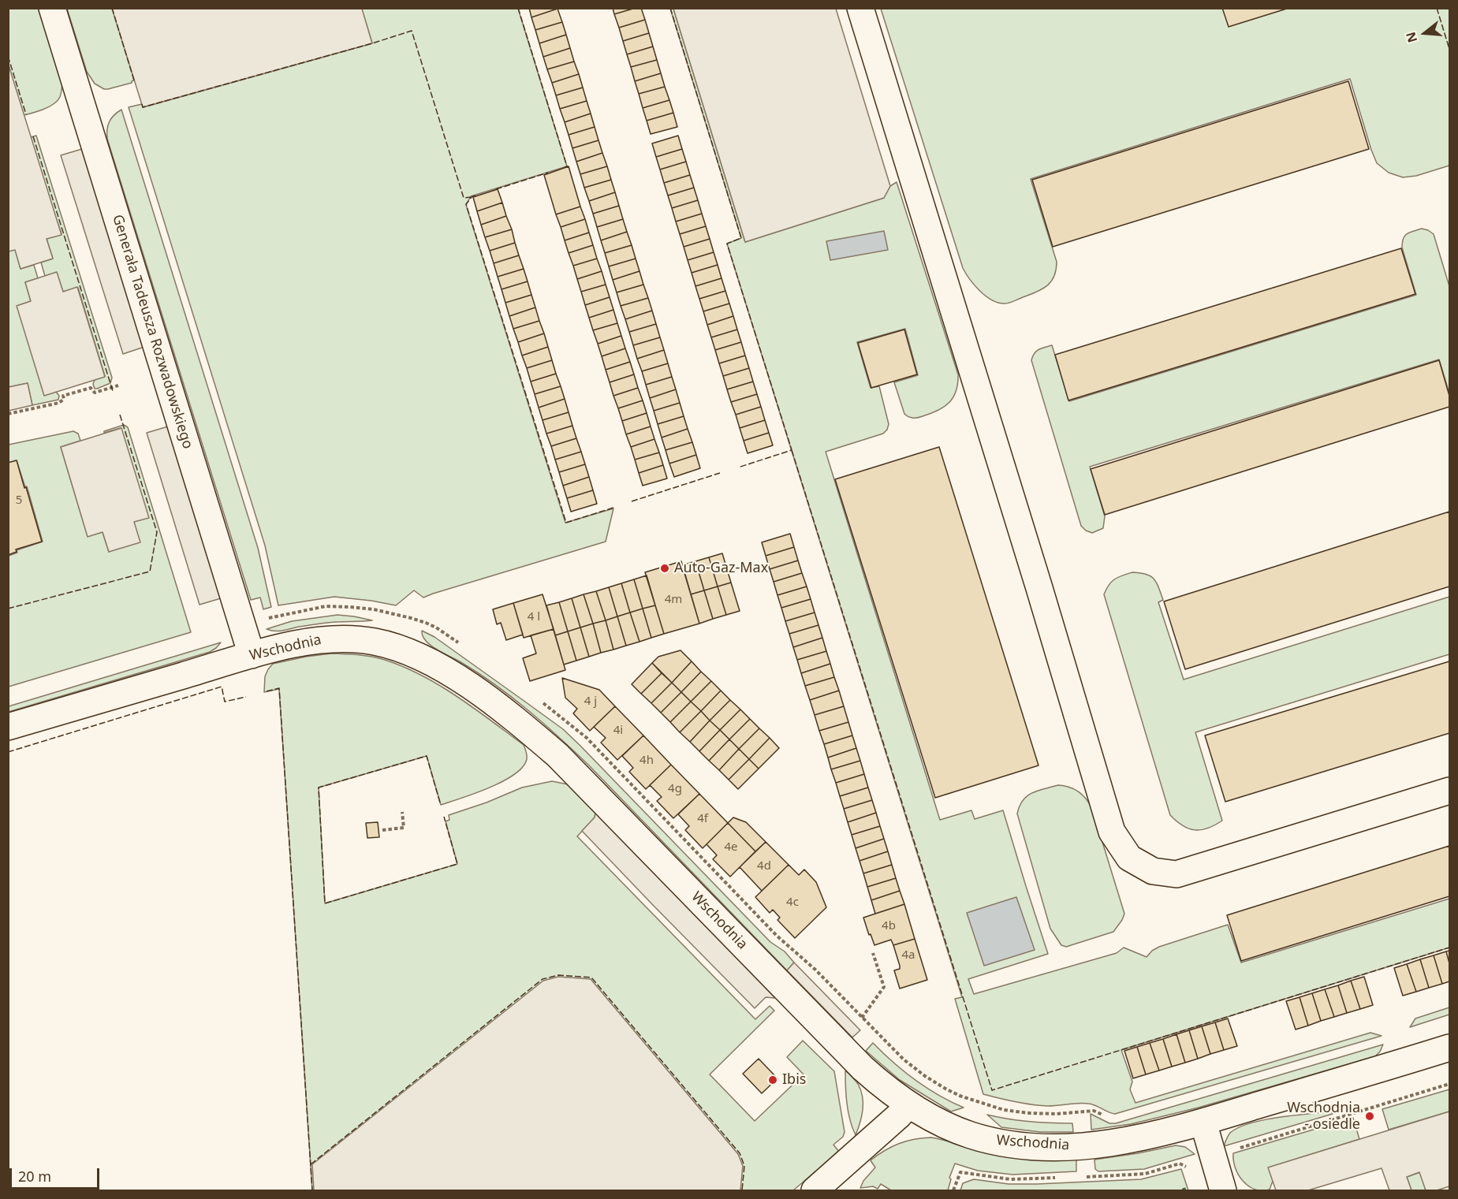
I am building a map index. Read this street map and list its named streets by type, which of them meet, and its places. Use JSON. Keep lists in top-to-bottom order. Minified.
{"streets":{"street":["Generała Tadeusza Rozwadowskiego","Wschodnia"]},"crossings":[["Generała Tadeusza Rozwadowskiego","Wschodnia"]],"places":["Auto-Gaz-Max","Ibis","Wschodnia - osiedle"],"house_numbers":["5","4m","4 l","4 j","4i","4h","4g","4f","4e","4d","4c","4b","4a"],"scale_bar":"20 m","north":"left"}
